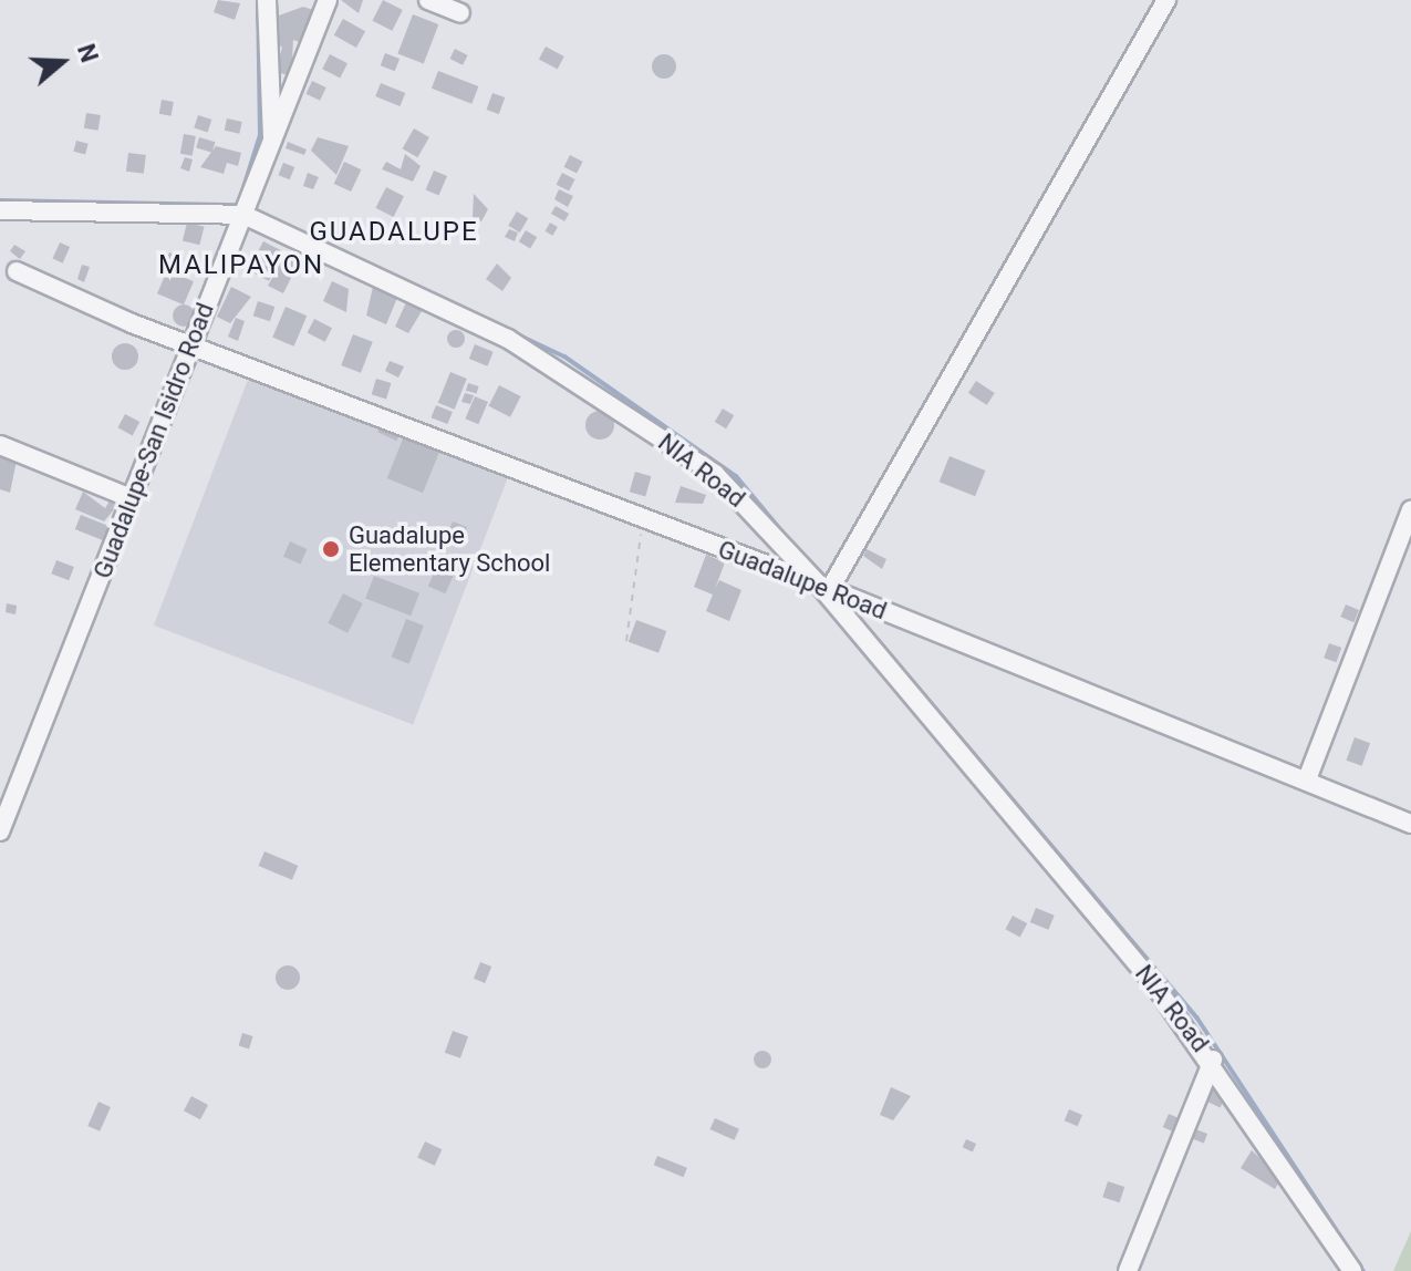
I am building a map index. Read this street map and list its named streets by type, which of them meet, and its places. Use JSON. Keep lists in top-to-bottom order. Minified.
{"streets":{"street":["Guadalupe-San Isidro Road","NIA Road","Guadalupe Road"]},"crossings":[["Guadalupe-San Isidro Road","NIA Road"],["Guadalupe-San Isidro Road","Guadalupe Road"],["NIA Road","Guadalupe Road"]],"districts":["GUADALUPE","MALIPAYON"],"places":["Guadalupe Elementary School"],"north":"right"}
